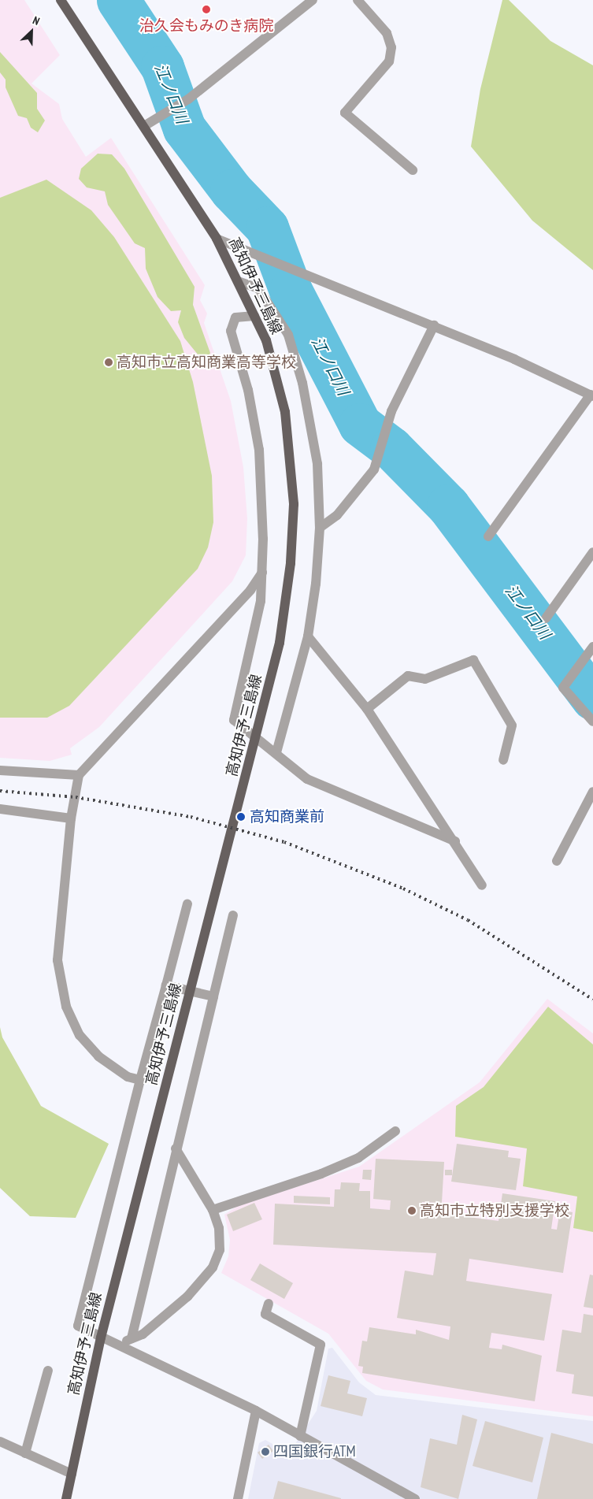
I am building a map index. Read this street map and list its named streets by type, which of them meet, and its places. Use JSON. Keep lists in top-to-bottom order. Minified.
{"streets":{"main road":["高知伊予三島線"]},"water":["江ノ口川"],"places":["治久会もみのき病院","高知市立高知商業高等学校","高知商業前","高知市立特別支援学校","四国銀行ATM"],"north":"top right"}
